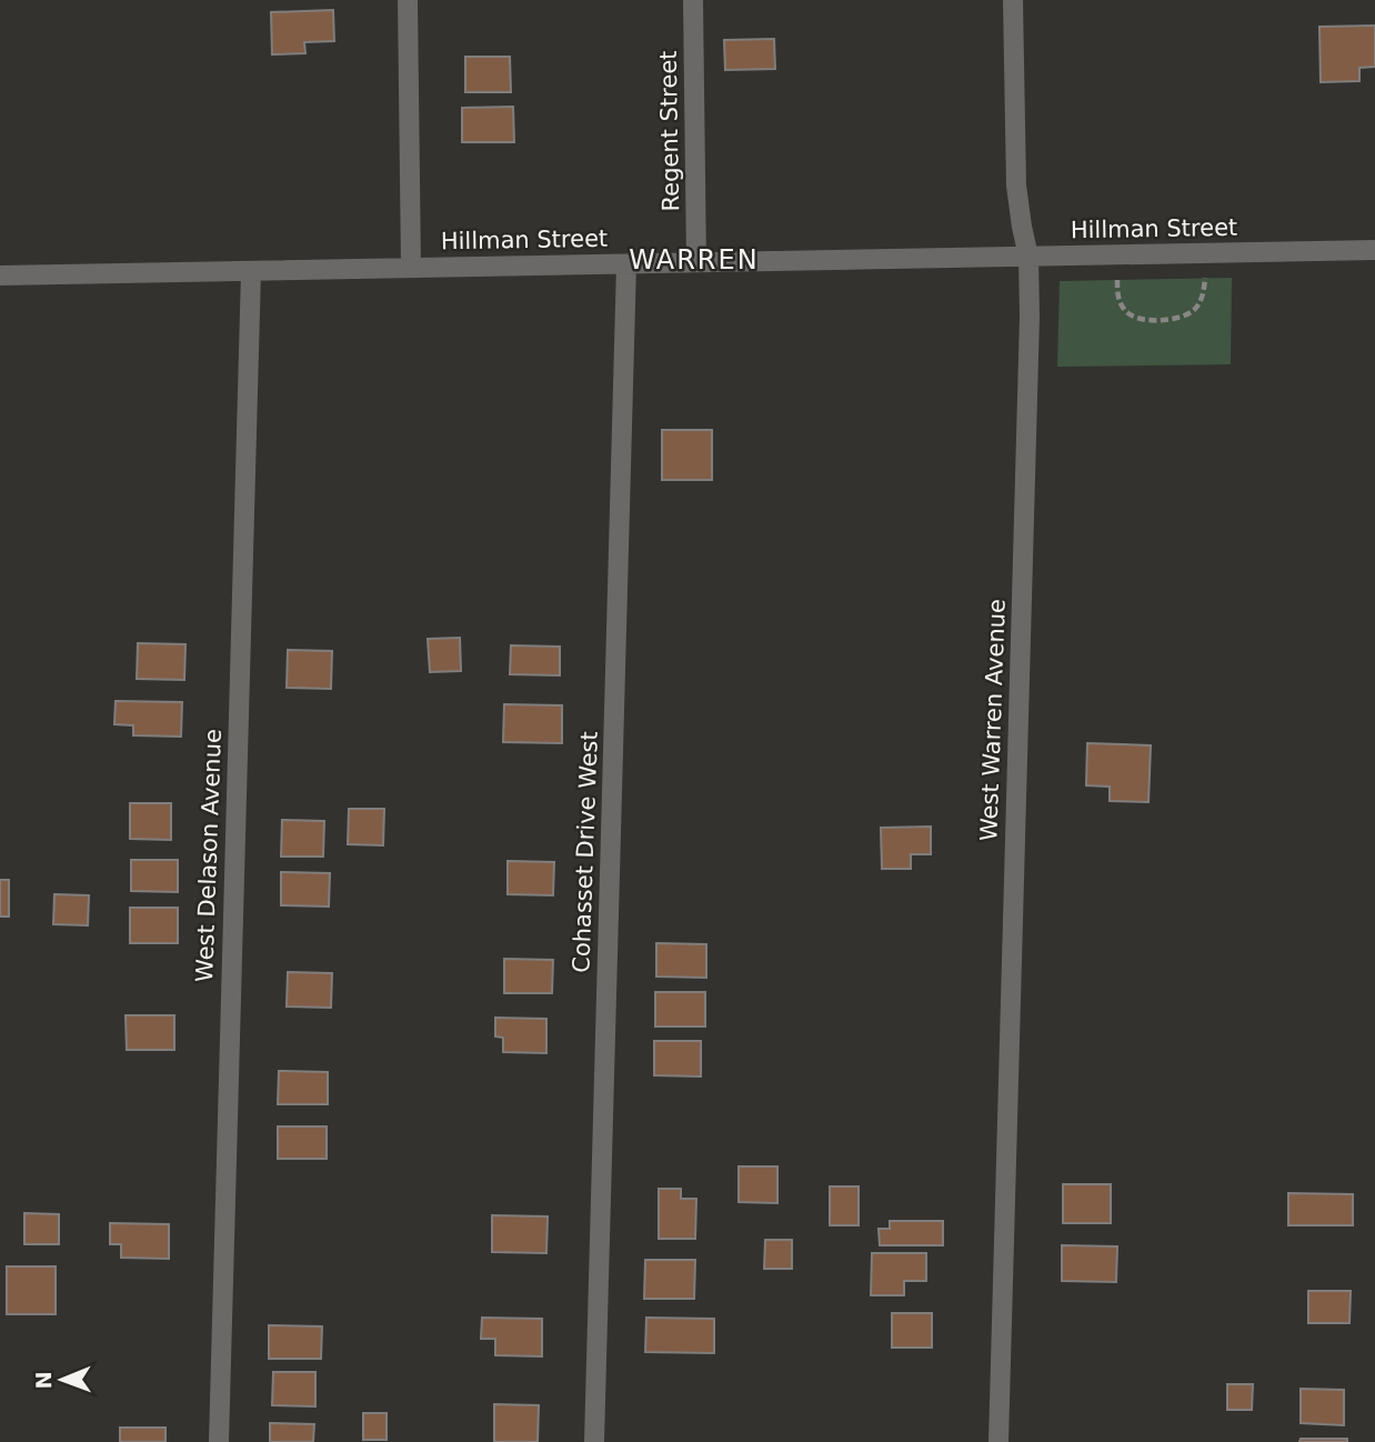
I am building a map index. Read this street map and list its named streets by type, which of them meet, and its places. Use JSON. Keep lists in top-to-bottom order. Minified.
{"streets":{"street":["Regent Street","Hillman Street","West Warren Avenue","Cohasset Drive West","West Delason Avenue"]},"crossings":[["Regent Street","Hillman Street"],["Hillman Street","West Warren Avenue"],["Hillman Street","Cohasset Drive West"],["Hillman Street","West Delason Avenue"]],"districts":["WARREN"],"north":"left"}
